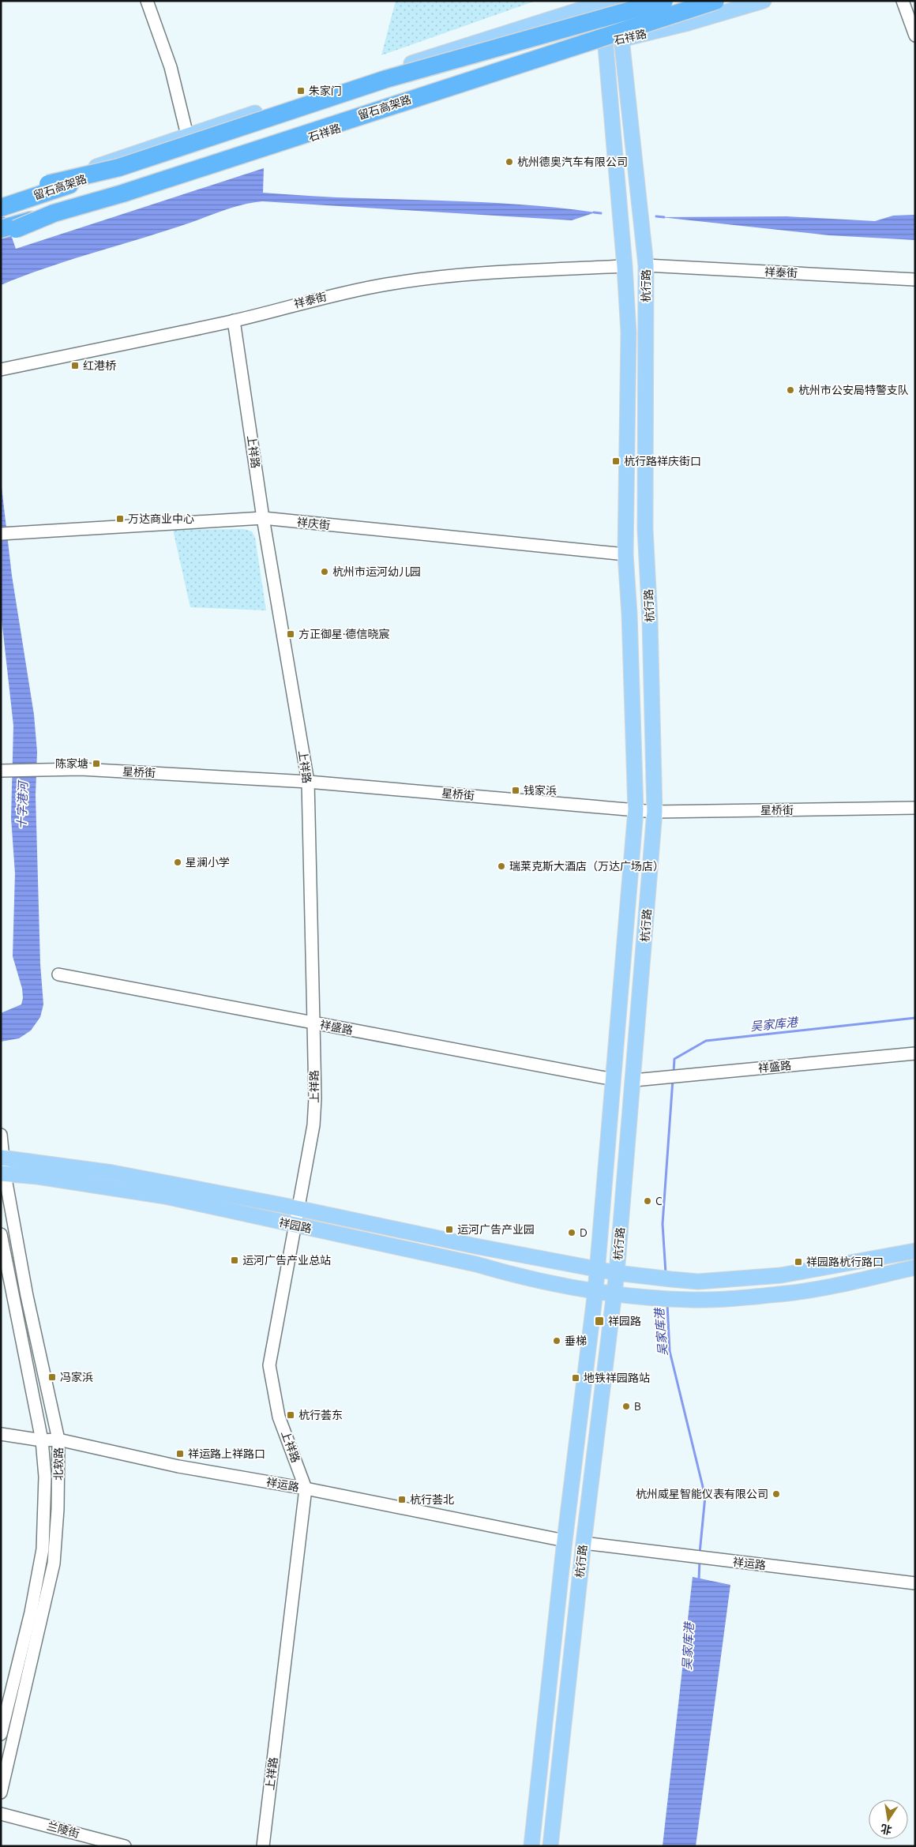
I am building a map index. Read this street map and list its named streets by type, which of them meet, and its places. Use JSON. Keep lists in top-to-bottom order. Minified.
{"streets":{"highway":["留石高架路"],"main road":["石祥路","杭行路","祥园路"],"street":["祥泰街","上祥路","祥庆街","星桥街","祥盛路","北软路","祥运路","兰陵街"]},"crossings":[["石祥路","留石高架路"],["石祥路","杭行路"],["祥泰街","杭行路"],["祥泰街","上祥路"],["杭行路","祥庆街"],["杭行路","星桥街"],["杭行路","祥盛路"],["杭行路","祥园路"],["杭行路","祥运路"],["上祥路","祥庆街"],["上祥路","星桥街"],["上祥路","祥盛路"],["上祥路","祥园路"],["上祥路","祥运路"],["祥园路","北软路"],["北软路","祥运路"]],"water":["十字港河","吴家库港"],"places":{"transit":["朱家门","红港桥","杭行路祥庆街口","万达商业中心","方正御星·德信晓宸","陈家塘","钱家浜","运河广告产业园","运河广告产业总站","祥园路杭行路口","祥园路","冯家浜","地铁祥园路站","杭行荟东","祥运路上祥路口","杭行荟北"],"other":["杭州德奥汽车有限公司","杭州市公安局特警支队","杭州市运河幼儿园","星澜小学","瑞莱克斯大酒店（万达广场店）","C","D","垂梯","B","杭州威星智能仪表有限公司"]},"north":"bottom"}
